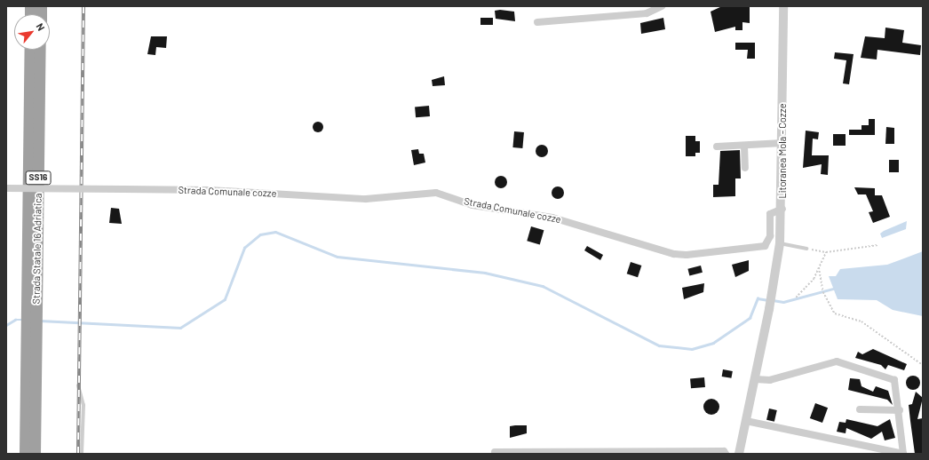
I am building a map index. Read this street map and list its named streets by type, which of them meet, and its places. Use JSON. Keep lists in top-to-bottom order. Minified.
{"streets":{"highway":["SS16","Strada Statale 16 Adriatica"],"street":["Litoranea Mola - Cozze","Strada Comunale cozze"]},"crossings":[["Litoranea Mola - Cozze","Strada Comunale cozze"]],"north":"top right"}
